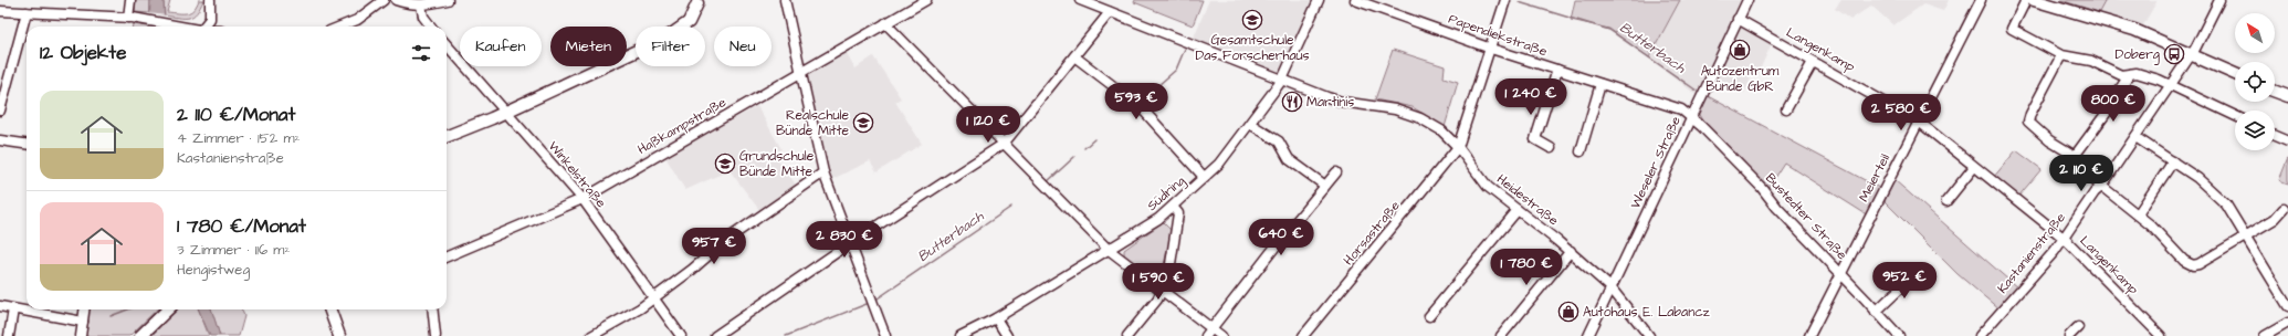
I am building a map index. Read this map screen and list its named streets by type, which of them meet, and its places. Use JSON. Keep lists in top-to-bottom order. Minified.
{"streets":{"street":["Papendiekstraße","Langenkamp","Haßkampstraße","Weseler Straße","Winkelstraße","Meierteil","Südring","Heidestraße","Bustedter Straße","Horsastraße","Kastanienstraße"]},"crossings":[["Papendiekstraße","Weseler Straße"],["Papendiekstraße","Bustedter Straße"],["Langenkamp","Weseler Straße"],["Langenkamp","Meierteil"],["Langenkamp","Kastanienstraße"],["Haßkampstraße","Winkelstraße"],["Weseler Straße","Heidestraße"],["Weseler Straße","Bustedter Straße"],["Meierteil","Bustedter Straße"],["Südring","Heidestraße"],["Heidestraße","Horsastraße"]],"water":["Butterbach"],"places":{"school or university":["Gesamtschule Das Forscherhaus","Realschule Bünde Mitte","Grundschule Bünde Mitte"],"shop":["Autozentrum Bünde GbR","Autohaus E. Labancz"],"bus stop":["Doberg"],"restaurant":["Martinis"]},"north":"top left","page":{"chip":["Kaufen","Mieten","Filter","Neu"],"heading":"12 Objekte","price":["1 240 €","593 €","800 €","2 580 €","1 120 €","2 110 €","640 €","2 830 €","957 €","1 780 €","952 €","1 590 €"],"list":[{"name":"2 110 €/Monat","note":"4 Zimmer · 152 m² · Kastanienstraße"},{"name":"1 780 €/Monat","note":"3 Zimmer · 116 m² · Hengistweg"}]}}
